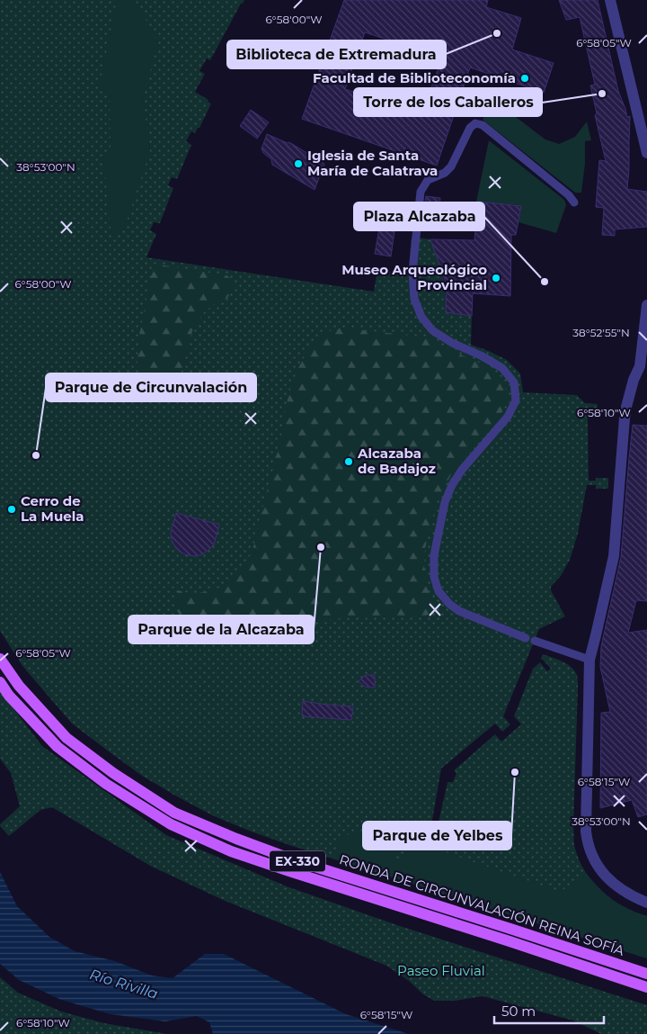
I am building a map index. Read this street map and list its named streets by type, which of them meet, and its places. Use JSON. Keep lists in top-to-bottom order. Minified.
{"streets":{"main road":["EX-330","RONDA DE CIRCUNVALACIÓN REINA SOFÍA"]},"water":["Río Rivilla"],"parks":["Paseo Fluvial"],"places":["Biblioteca de Extremadura","Facultad de Biblioteconomía","Torre de los Caballeros","Iglesia de Santa María de Calatrava","Museo Arqueológico Provincial","Plaza Alcazaba","Parque de Circunvalación","Alcazaba de Badajoz","Cerro de La Muela","Parque de la Alcazaba","Parque de Yelbes"],"scale_bar":"50 m","coordinates":["6°58'00\"W","6°58'05\"W","38°53'00\"N","38°52'55\"N","6°58'10\"W","6°58'15\"W"]}
